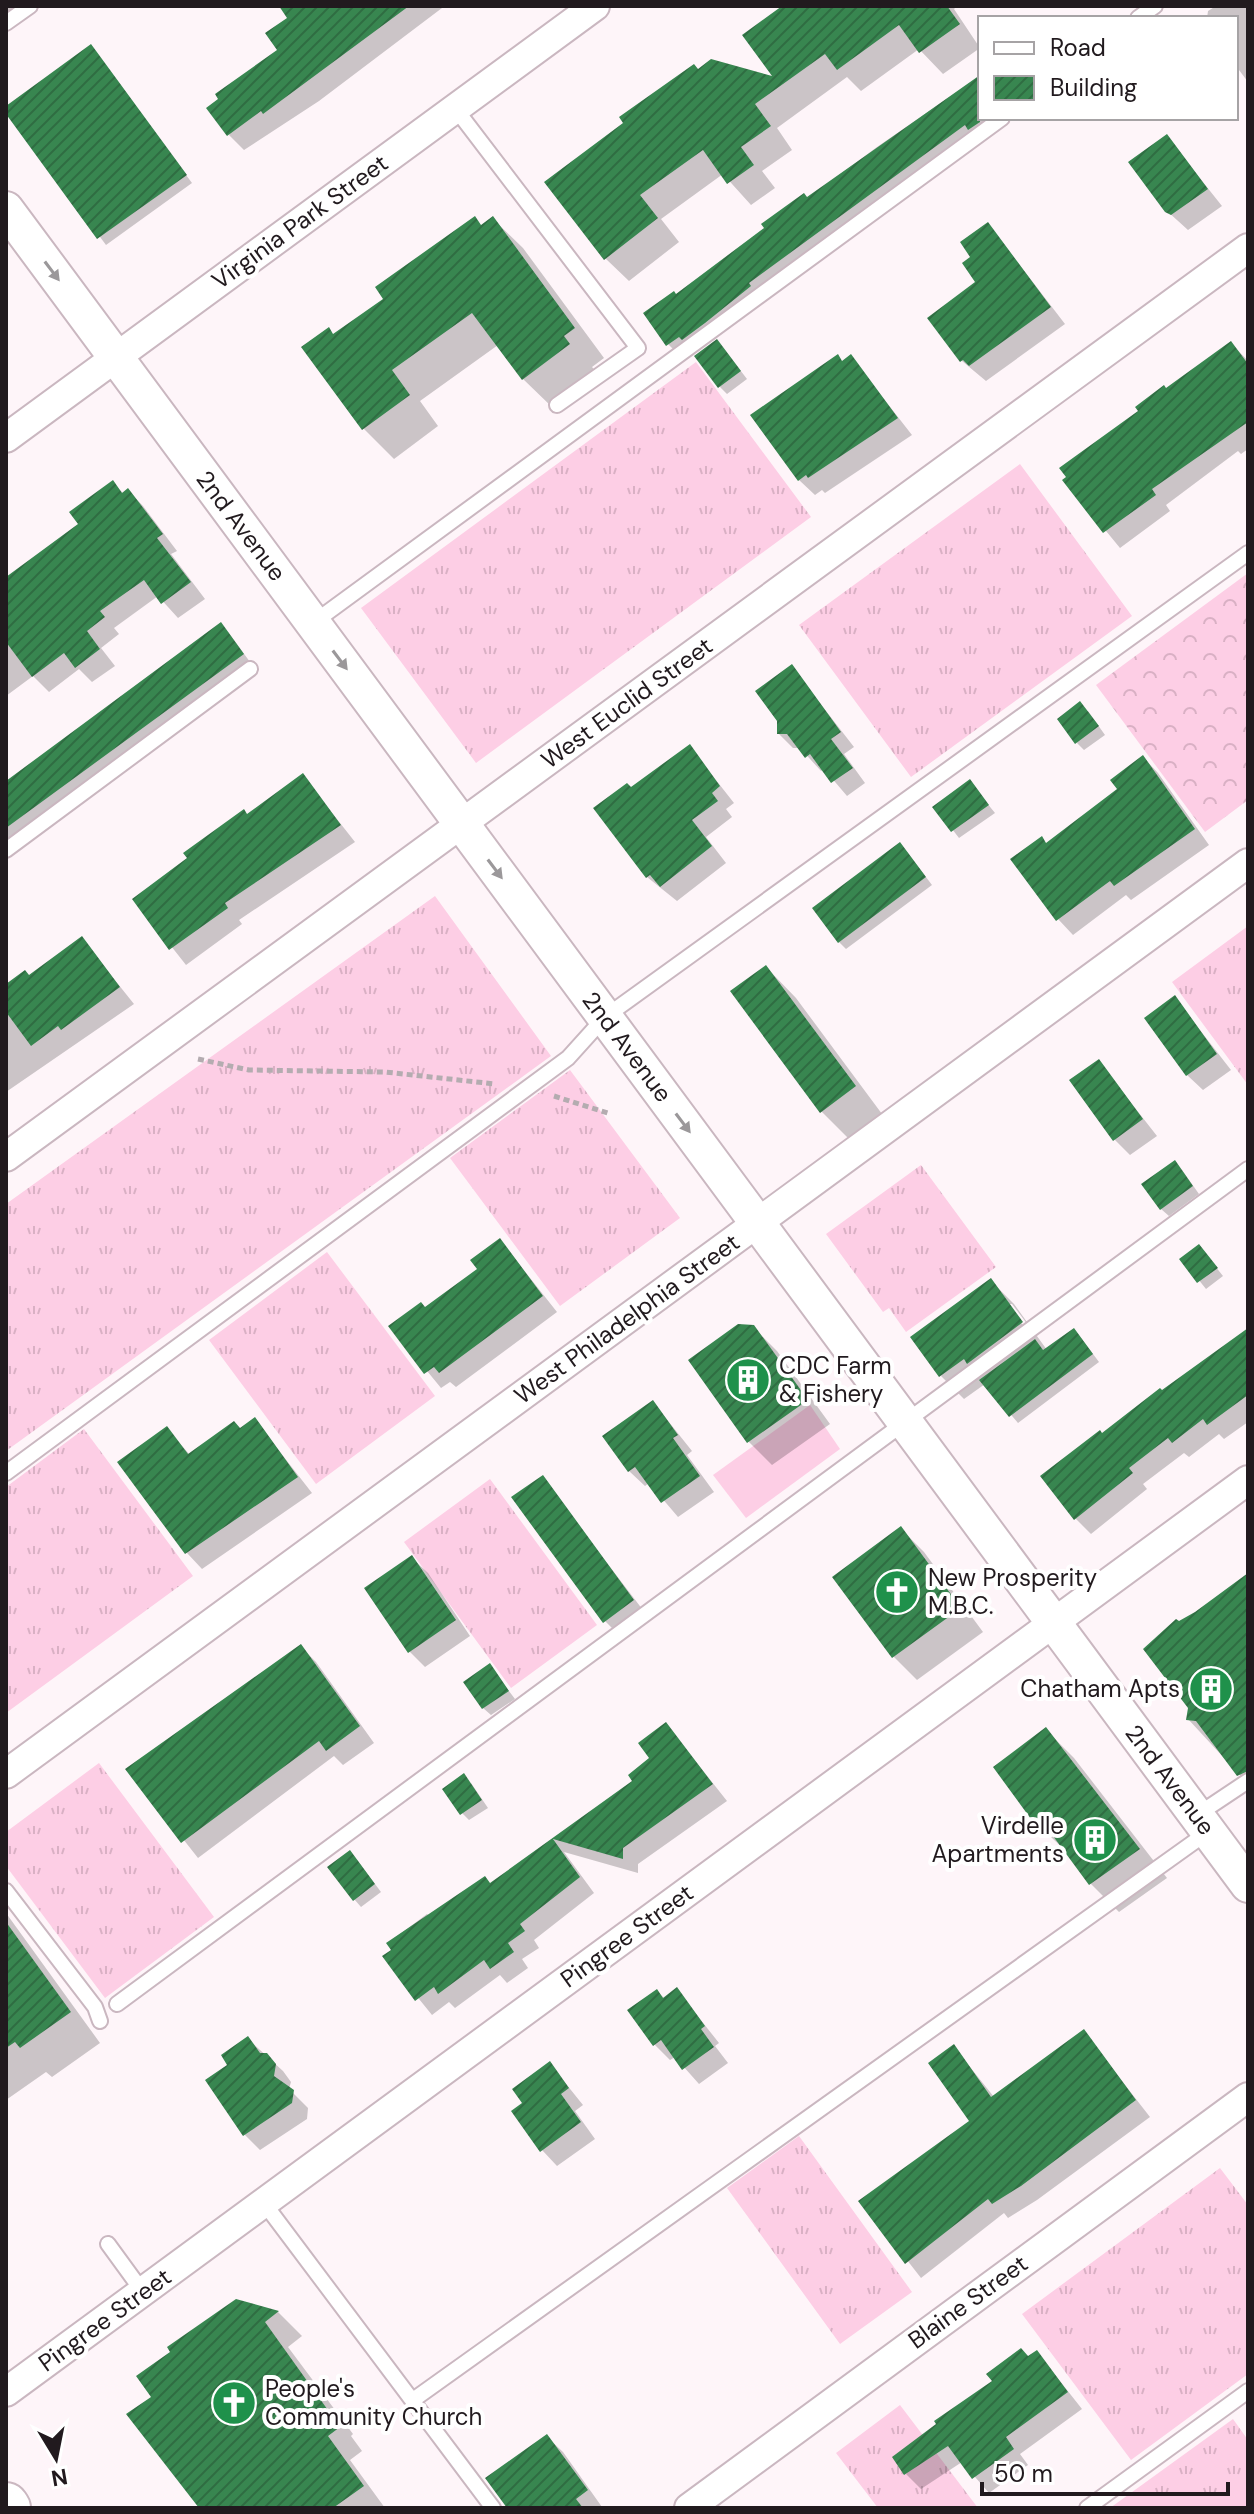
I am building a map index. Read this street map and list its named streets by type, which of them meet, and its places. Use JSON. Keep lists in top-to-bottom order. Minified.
{"streets":{"street":["Virginia Park Street","2nd Avenue","West Euclid Street","West Philadelphia Street","Pingree Street","Blaine Street"]},"crossings":[["Virginia Park Street","2nd Avenue"],["2nd Avenue","West Euclid Street"],["2nd Avenue","West Philadelphia Street"],["2nd Avenue","Pingree Street"]],"one_way":["2nd Avenue"],"places":{"building":["CDC Farm & Fishery","Chatham Apts","Virdelle Apartments"],"church":["New Prosperity M.B.C.","People's Community Church"]},"legend":["Road","Building"],"scale_bar":"50 m","north":"bottom"}
